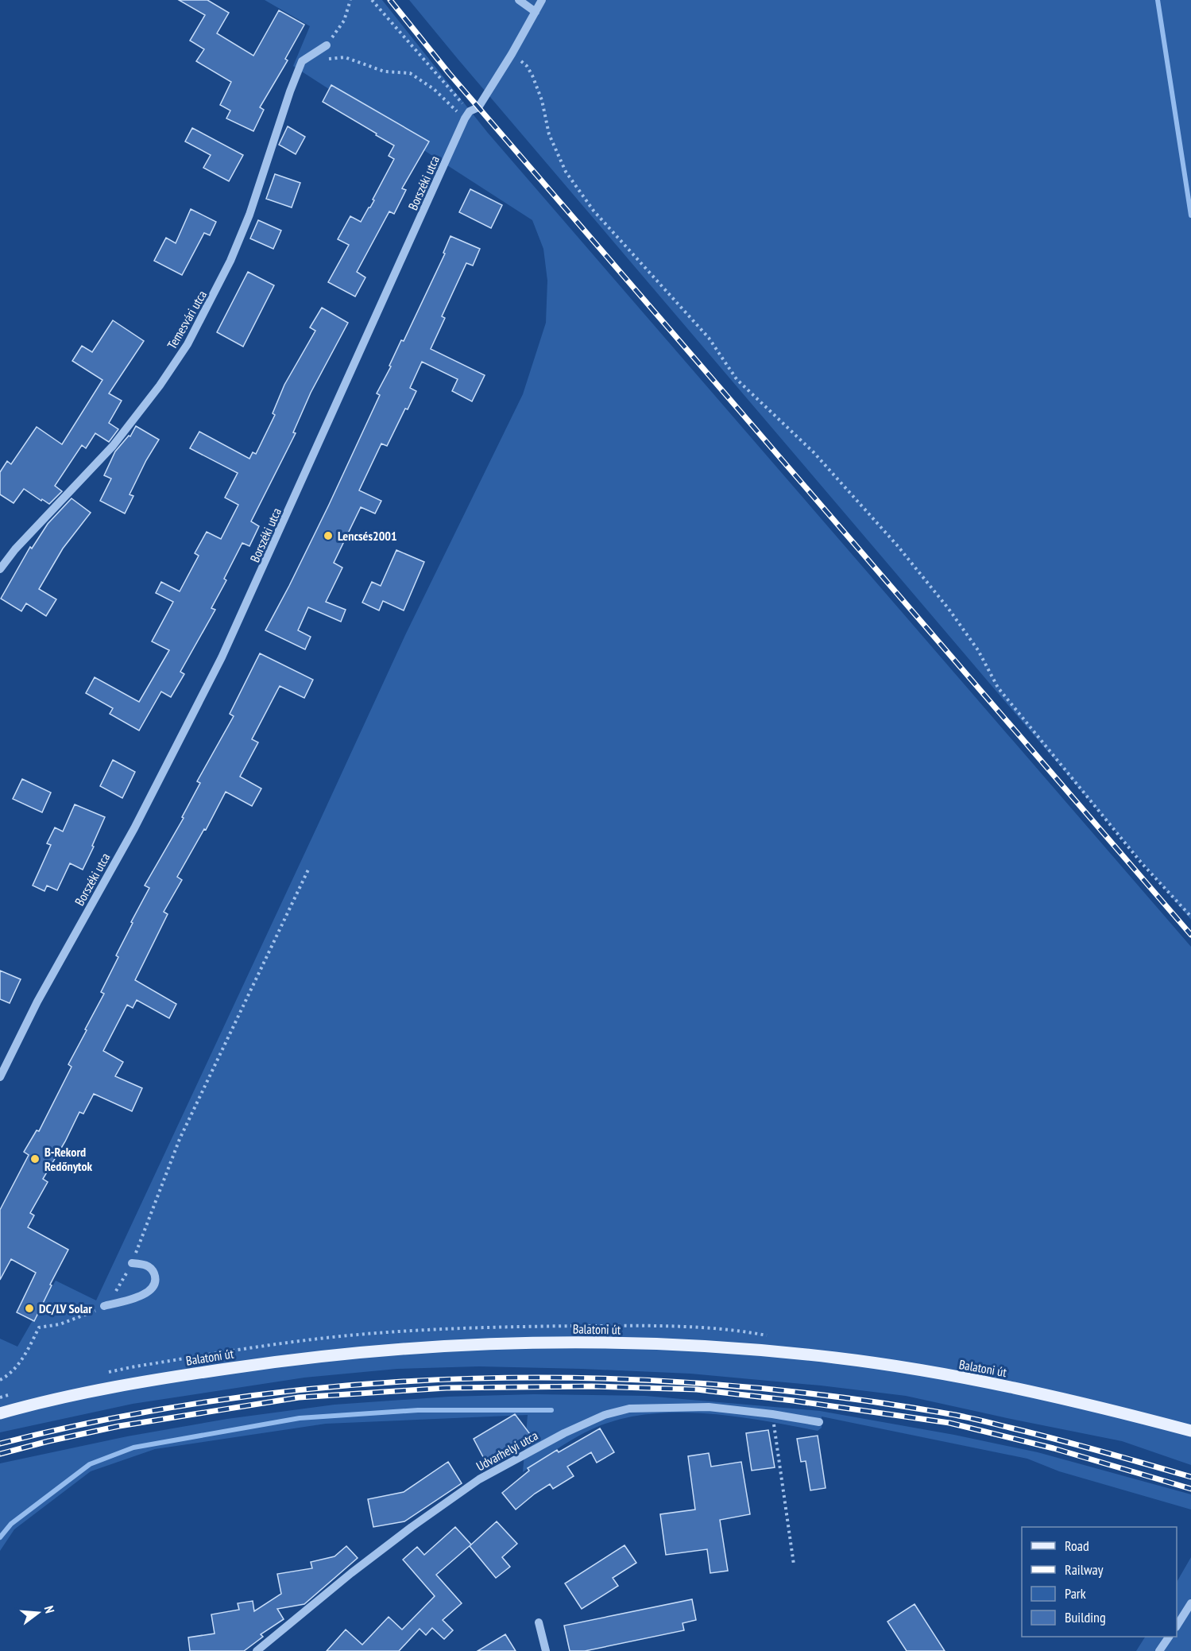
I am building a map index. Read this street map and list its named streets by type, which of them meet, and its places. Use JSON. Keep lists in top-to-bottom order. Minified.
{"streets":{"main road":["Balatoni út"],"street":["Borszéki utca","Temesvári utca","Udvarhelyi utca"]},"places":["Lencsés2001","B-Rekord Redőnytok","DC/LV Solar"],"legend":["Road","Railway","Park","Building"],"north":"right"}
